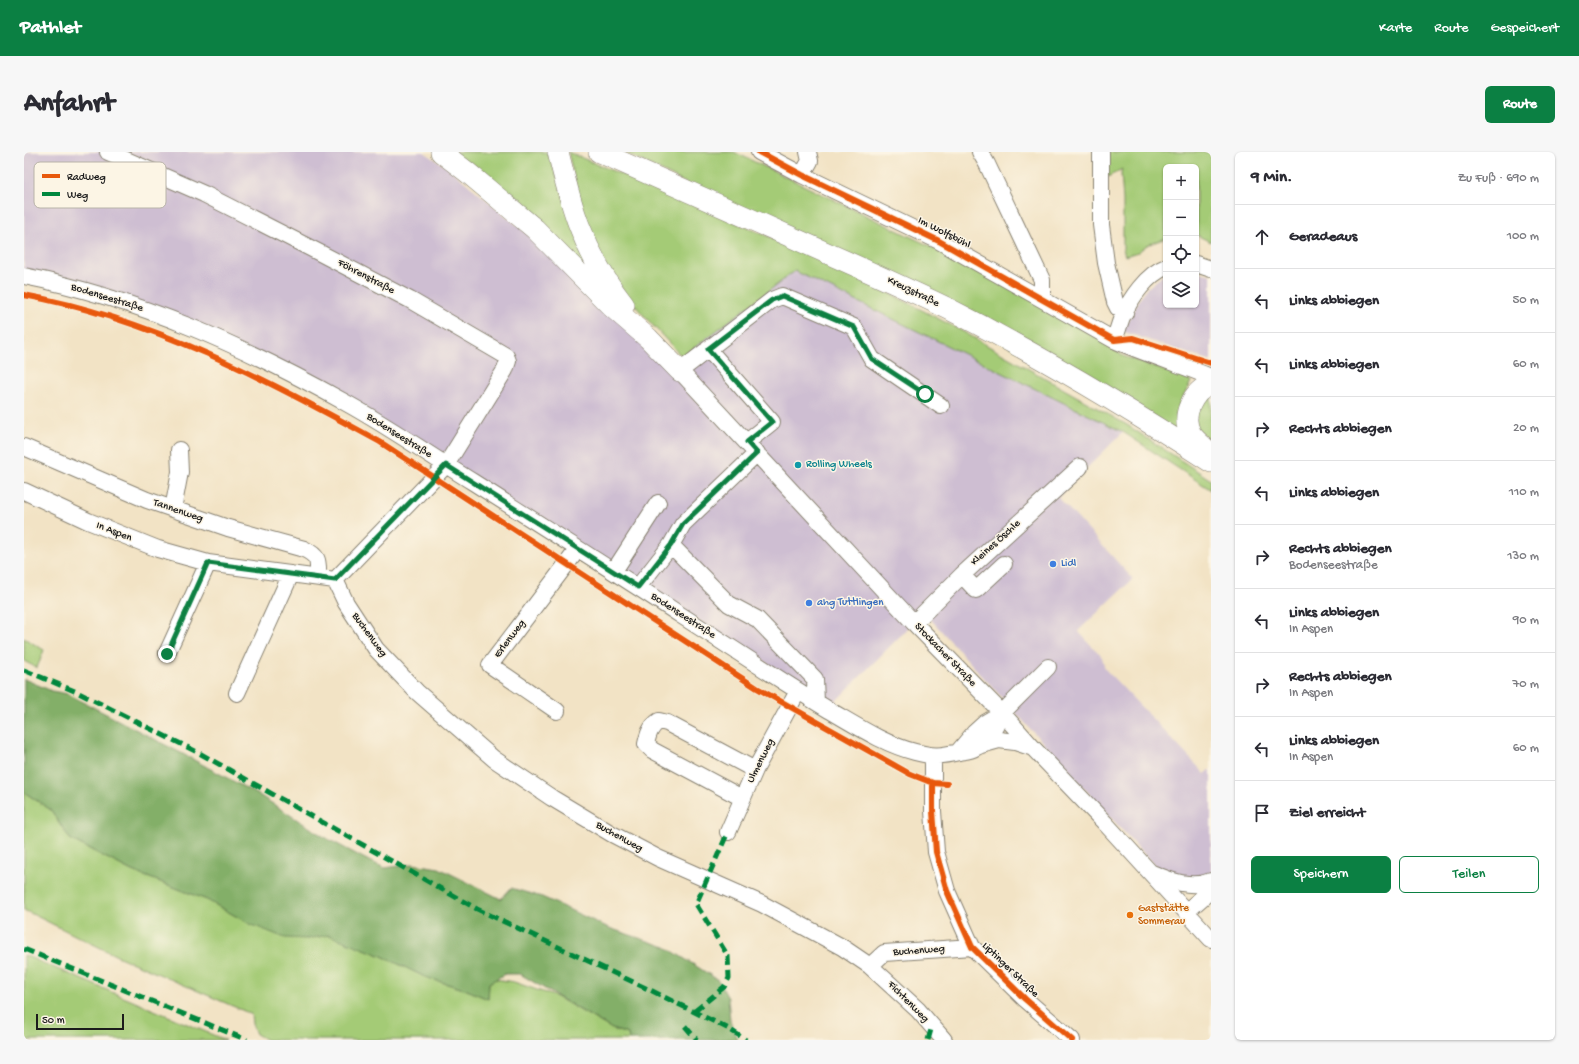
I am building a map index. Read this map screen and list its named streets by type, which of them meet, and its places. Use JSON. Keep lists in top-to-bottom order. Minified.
{"streets":{"main road":["Kreuzstraße"],"street":["Im Wolfsbühl","Föhrenstraße","Bodenseestraße","Tannenweg","In Aspen","Kleines Öschle","Buchenweg","Erlenweg","Stockacher Straße","Ulmenweg","Liptinger Straße","Fichtenweg"]},"crossings":[["Föhrenstraße","Bodenseestraße"],["Bodenseestraße","Erlenweg"],["Bodenseestraße","Stockacher Straße"],["Bodenseestraße","Ulmenweg"],["Bodenseestraße","Liptinger Straße"],["Tannenweg","In Aspen"],["In Aspen","Buchenweg"],["Kleines Öschle","Stockacher Straße"],["Buchenweg","Liptinger Straße"],["Buchenweg","Fichtenweg"]],"places":["Rolling Wheels","Lidl","ahg Tuttlingen","Gaststätte Sommerau"],"legend":["Radweg","Weg"],"scale_bar":"50 m","page":{"header":"Pathlet","nav":["Karte","Route","Gespeichert"],"buttons":["Route",["Speichern","Teilen"]],"title":"Anfahrt","heading":["9 Min.","Zu Fuß · 690 m"],"map_buttons":["+","−"],"list":[["Geradeaus","100 m"],["Links abbiegen","50 m"],["Links abbiegen","60 m"],["Rechts abbiegen","20 m"],["Links abbiegen","110 m"],["Rechts abbiegen","Bodenseestraße","130 m"],["Links abbiegen","In Aspen","90 m"],["Rechts abbiegen","In Aspen","70 m"],["Links abbiegen","In Aspen","60 m"],"Ziel erreicht"],"scale":"50 m"}}
